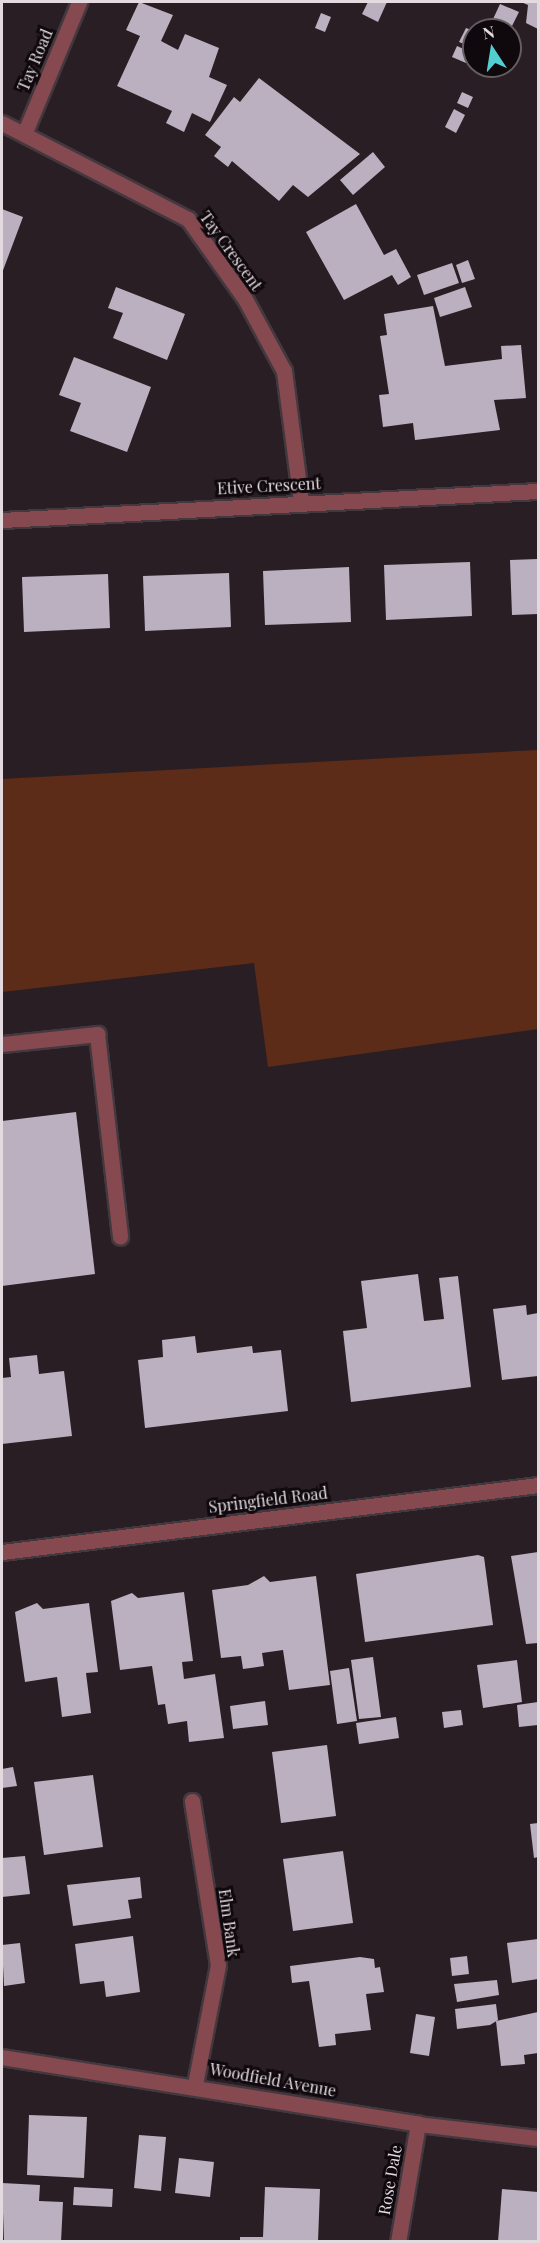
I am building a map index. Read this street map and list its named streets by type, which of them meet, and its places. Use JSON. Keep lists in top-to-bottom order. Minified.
{"streets":{"street":["Tay Road","Tay Crescent","Etive Crescent","Springfield Road","Elm Bank","Woodfield Avenue","Rose Dale"]},"crossings":[["Tay Road","Tay Crescent"],["Tay Crescent","Etive Crescent"],["Elm Bank","Woodfield Avenue"],["Woodfield Avenue","Rose Dale"]],"north":"top"}
